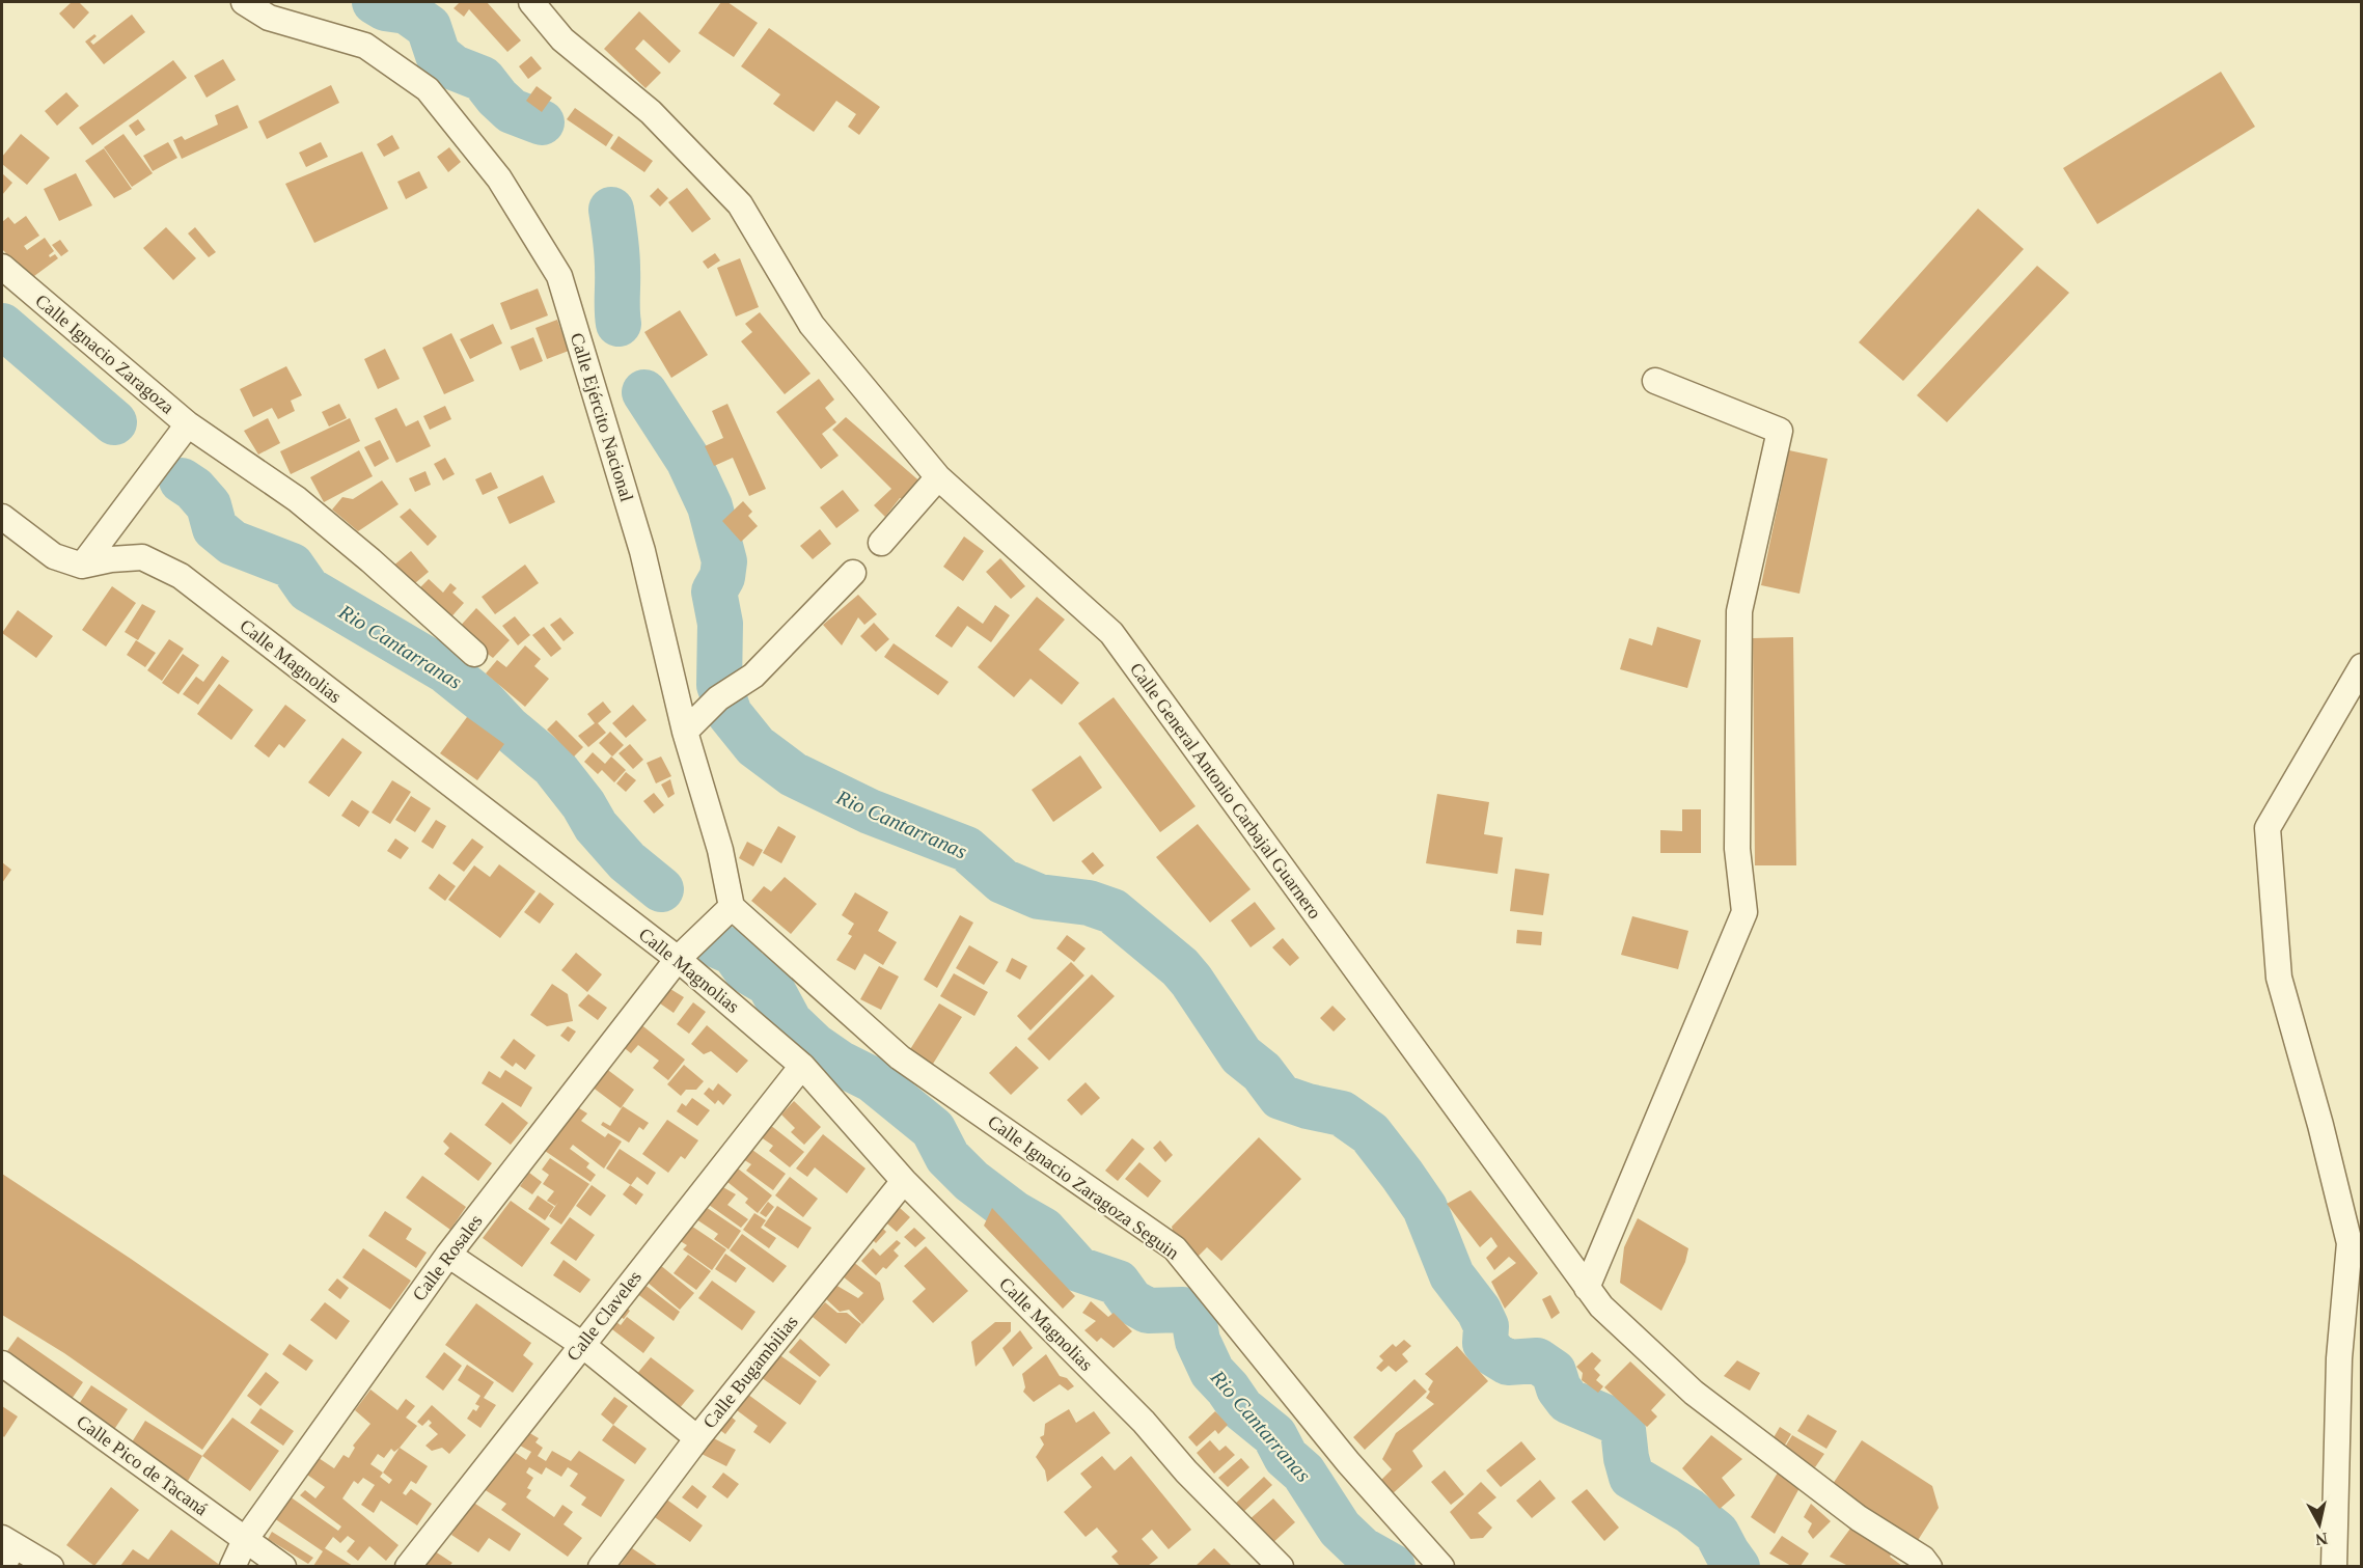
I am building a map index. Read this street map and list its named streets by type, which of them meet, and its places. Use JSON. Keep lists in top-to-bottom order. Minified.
{"streets":{"street":["Calle Ignacio Zaragoza","Calle Ejército Nacional","Calle Magnolias","Calle General Antonio Carbajal Guarnero","Calle Ignacio Zaragoza Seguin","Calle Rosales","Calle Claveles","Calle Bugambilias","Calle Pico de Tacaná"]},"crossings":[["Calle Ignacio Zaragoza","Calle Magnolias"],["Calle Ejército Nacional","Calle Ignacio Zaragoza Seguin"],["Calle Magnolias","Calle Rosales"],["Calle Magnolias","Calle Claveles"],["Calle Magnolias","Calle Bugambilias"],["Calle Rosales","Calle Pico de Tacaná"]],"water":["Rio Cantarranas"],"north":"bottom"}
